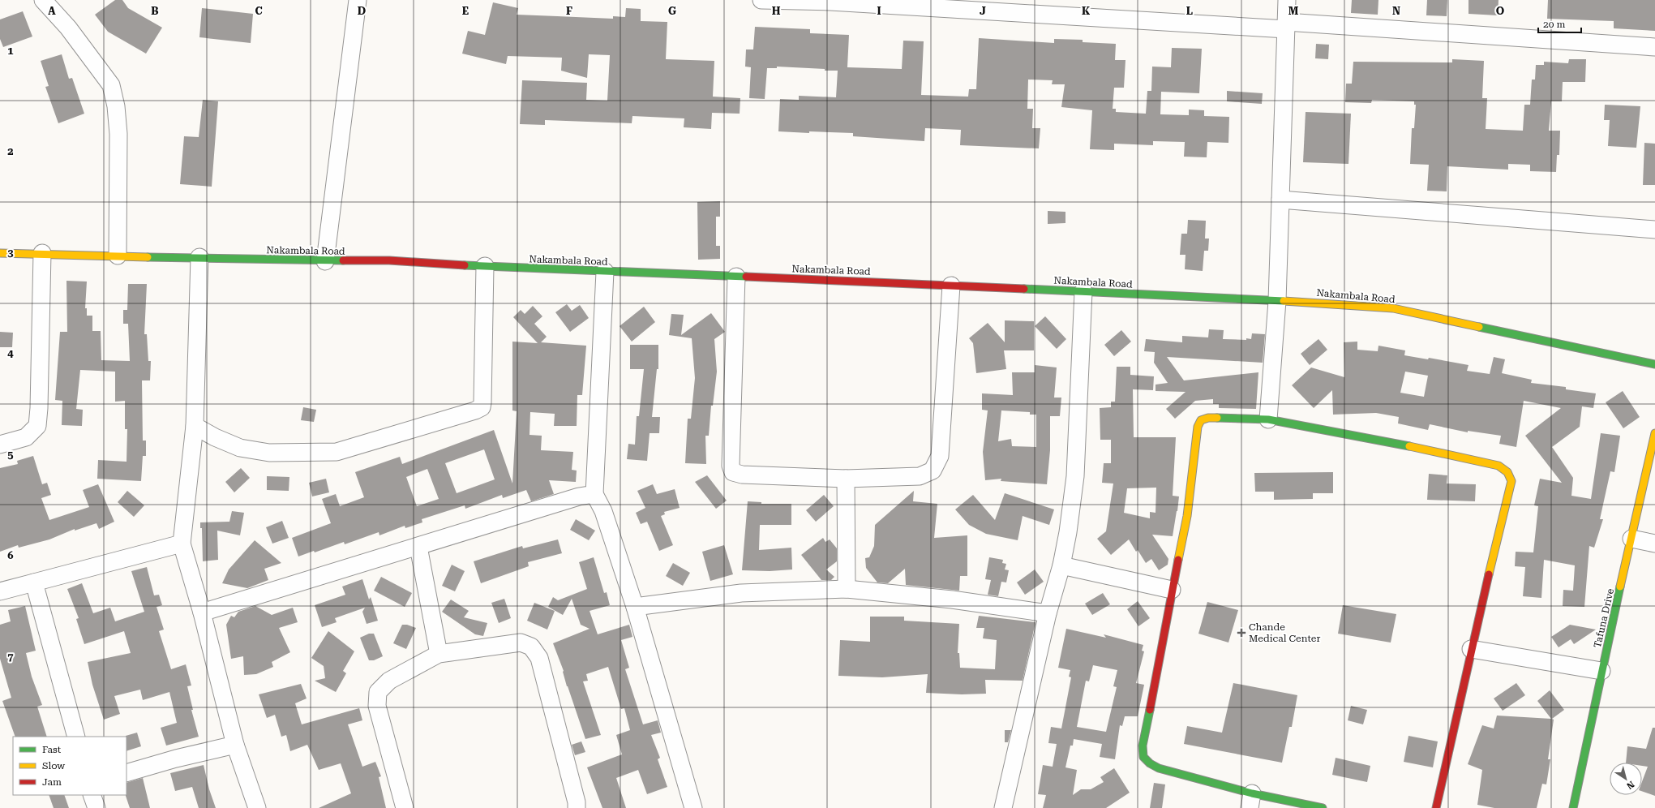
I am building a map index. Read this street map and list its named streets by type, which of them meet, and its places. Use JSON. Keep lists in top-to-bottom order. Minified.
{"streets":{"main road":["Nakambala Road","Tafuna Drive"]},"places":{"health":["Chande Medical Center"]},"legend":["Fast","Slow","Jam"],"scale_bar":"20 m","north":"bottom right","grid":{"columns":["A","B","C","D","E","F","G","H","I","J","K","L","M","N","O"],"rows":["1","2","3","4","5","6","7"]}}
